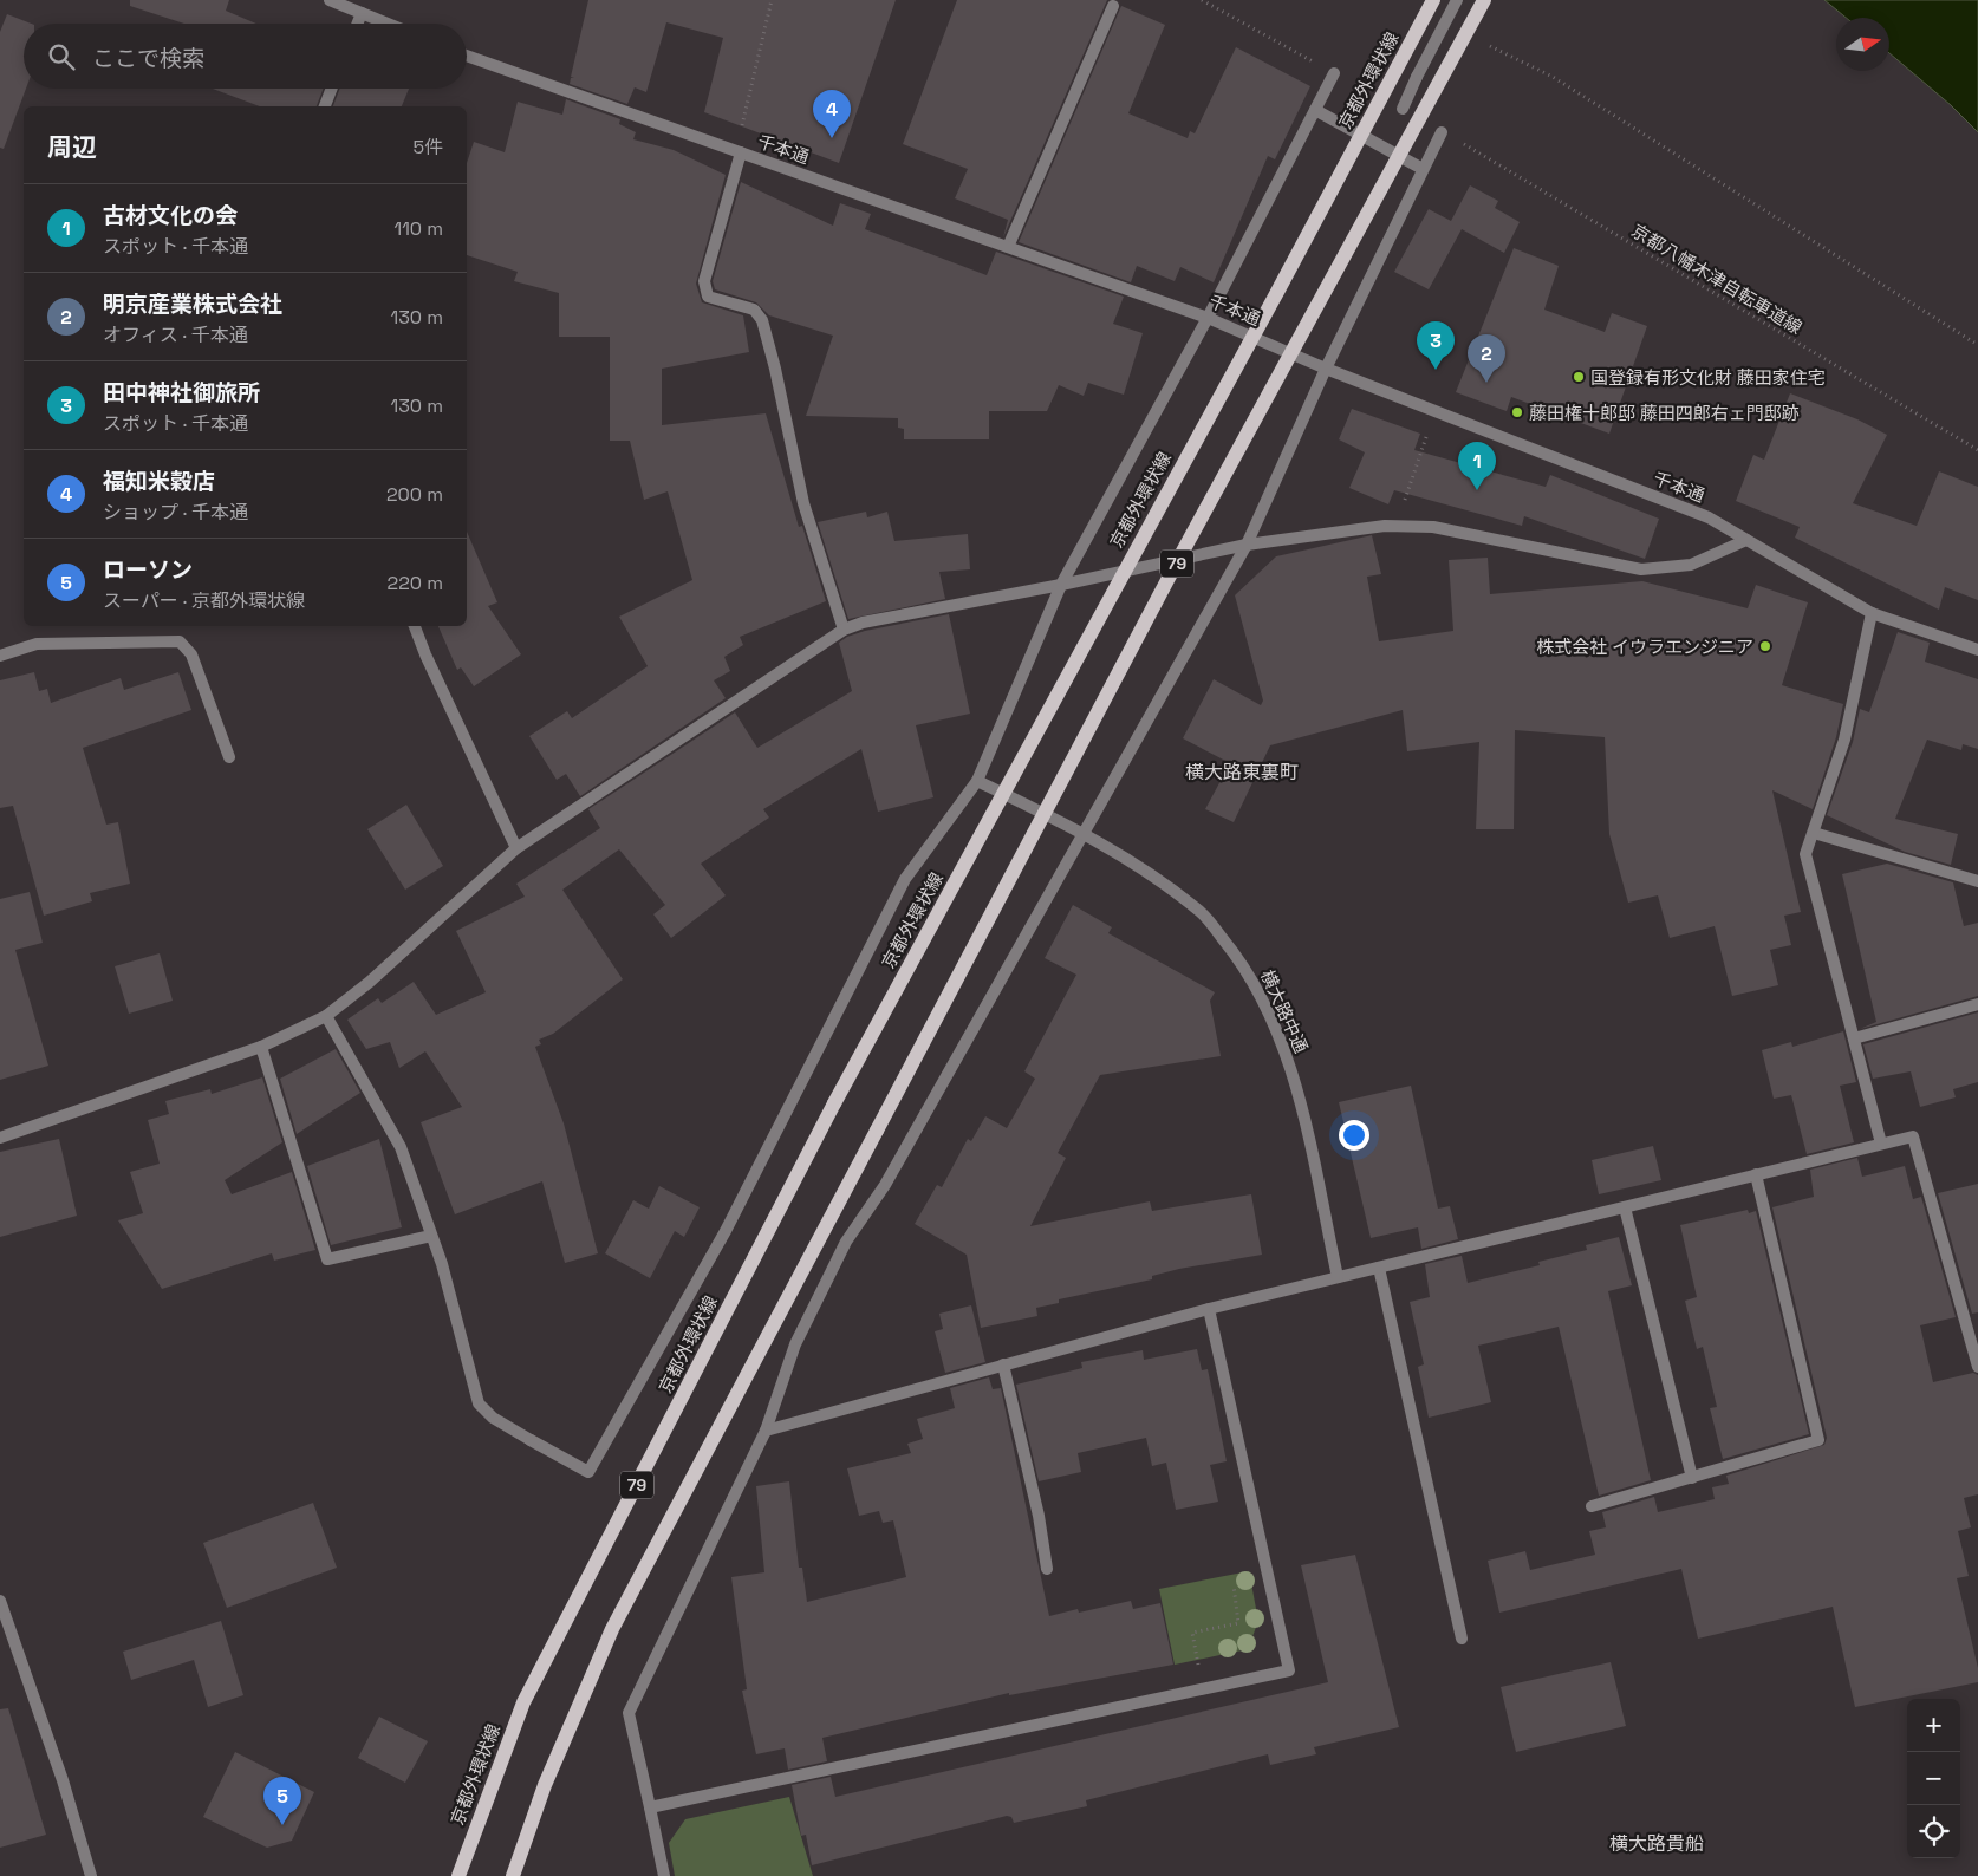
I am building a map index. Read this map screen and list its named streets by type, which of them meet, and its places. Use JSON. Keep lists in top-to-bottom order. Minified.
{"streets":{"main road":["京都外環状線","79"],"street":["千本通","横大路中通"],"path":["京都八幡木津自転車道線"]},"districts":["横大路東裏町","横大路貴船"],"places":["国登録有形文化財 藤田家住宅","藤田権十郎邸 藤田四郎右ェ門邸跡","株式会社 イウラエンジニア"],"north":"right","page":{"search":"ここで検索","pins":["4","3","2","1","5"],"heading":["周辺","5件"],"list":[{"mark":"1","name":"古材文化の会","note":"スポット · 千本通","value":"110 m"},{"mark":"2","name":"明京産業株式会社","note":"オフィス · 千本通","value":"130 m"},{"mark":"3","name":"田中神社御旅所","note":"スポット · 千本通","value":"130 m"},{"mark":"4","name":"福知米穀店","note":"ショップ · 千本通","value":"200 m"},{"mark":"5","name":"ローソン","note":"スーパー · 京都外環状線","value":"220 m"}],"map_buttons":["+","−"]}}
